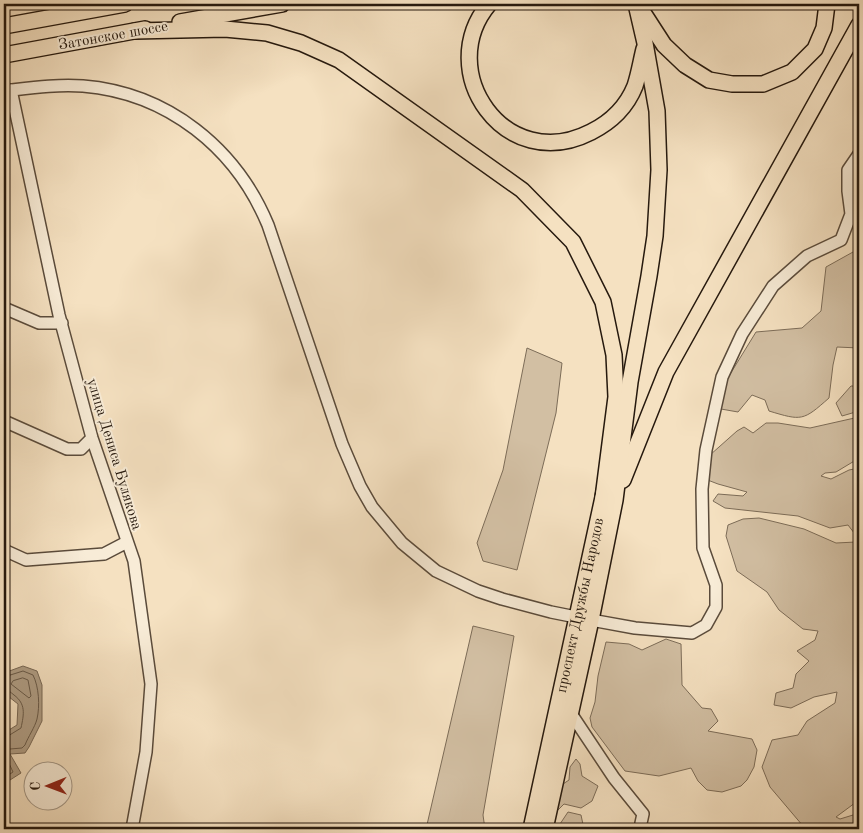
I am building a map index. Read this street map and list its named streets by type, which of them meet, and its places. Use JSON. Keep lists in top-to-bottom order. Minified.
{"streets":{"main road":["Затонское шоссе","проспект Дружбы Народов"],"street":["улица Дениса Булякова"]},"north":"left"}
